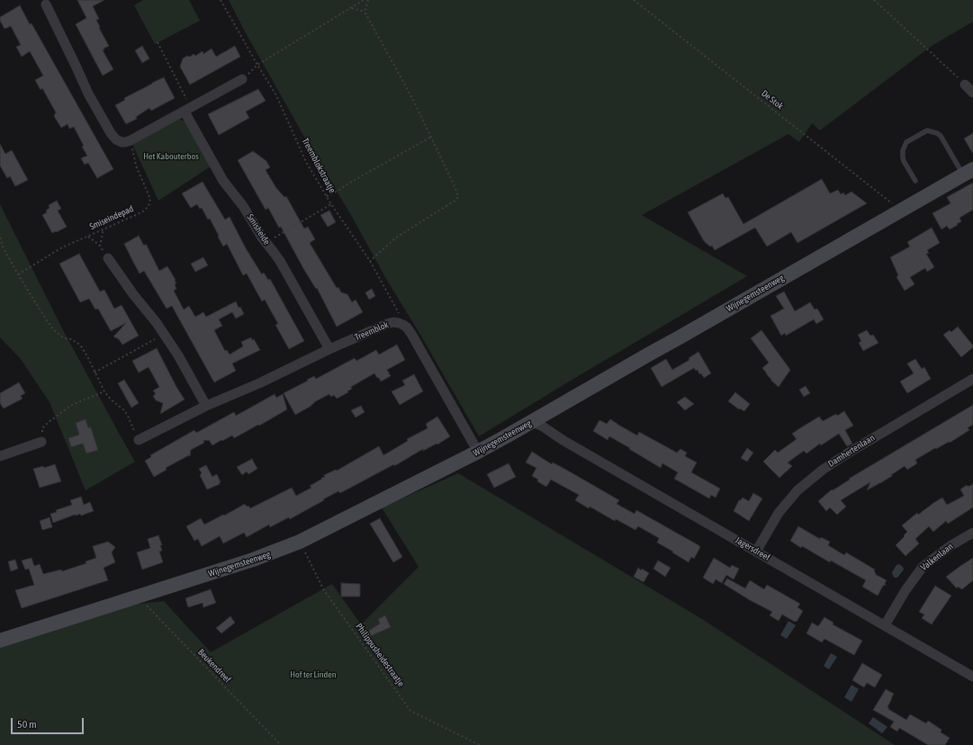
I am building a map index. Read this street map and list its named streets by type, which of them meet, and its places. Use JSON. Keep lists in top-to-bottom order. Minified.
{"streets":{"street":["Smisheide","Wijnegemsteenweg","Treemblok","Damhertenlaan","Jagersdreef","Valkenlaan"],"path":["De Stok","Treemblokstraatje","Smiseindepad","Philippusheidestraatje","Beukendreef"]},"crossings":[["De Stok","Wijnegemsteenweg"],["Smisheide","Treemblok"],["Wijnegemsteenweg","Treemblok"],["Wijnegemsteenweg","Jagersdreef"],["Wijnegemsteenweg","Philippusheidestraatje"],["Wijnegemsteenweg","Beukendreef"],["Damhertenlaan","Jagersdreef"],["Jagersdreef","Valkenlaan"]],"parks":["Het Kabouterbos","Hof ter Linden"],"scale_bar":"50 m"}
